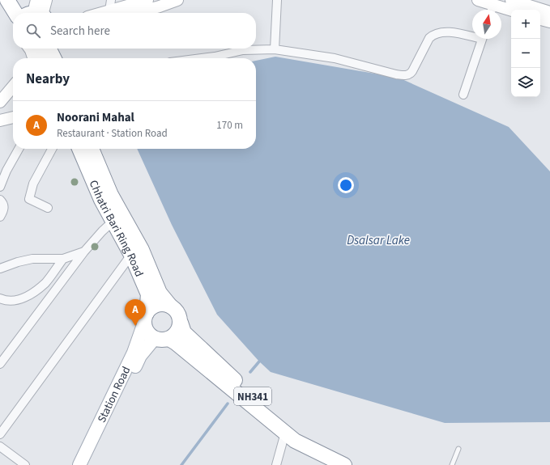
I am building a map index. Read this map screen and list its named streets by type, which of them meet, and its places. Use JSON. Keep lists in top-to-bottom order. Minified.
{"streets":{"highway":["Chhatri Bari Ring Road","NH341"],"main road":["Station Road"]},"crossings":[["Chhatri Bari Ring Road","Station Road"],["Chhatri Bari Ring Road","NH341"],["Station Road","NH341"]],"water":["Dsalsar Lake"],"north":"top","page":{"map_buttons":["+","−"],"search":"Search here","heading":"Nearby","list":[{"mark":"A","name":"Noorani Mahal","note":"Restaurant · Station Road","value":"170 m"}],"pins":"A"}}
